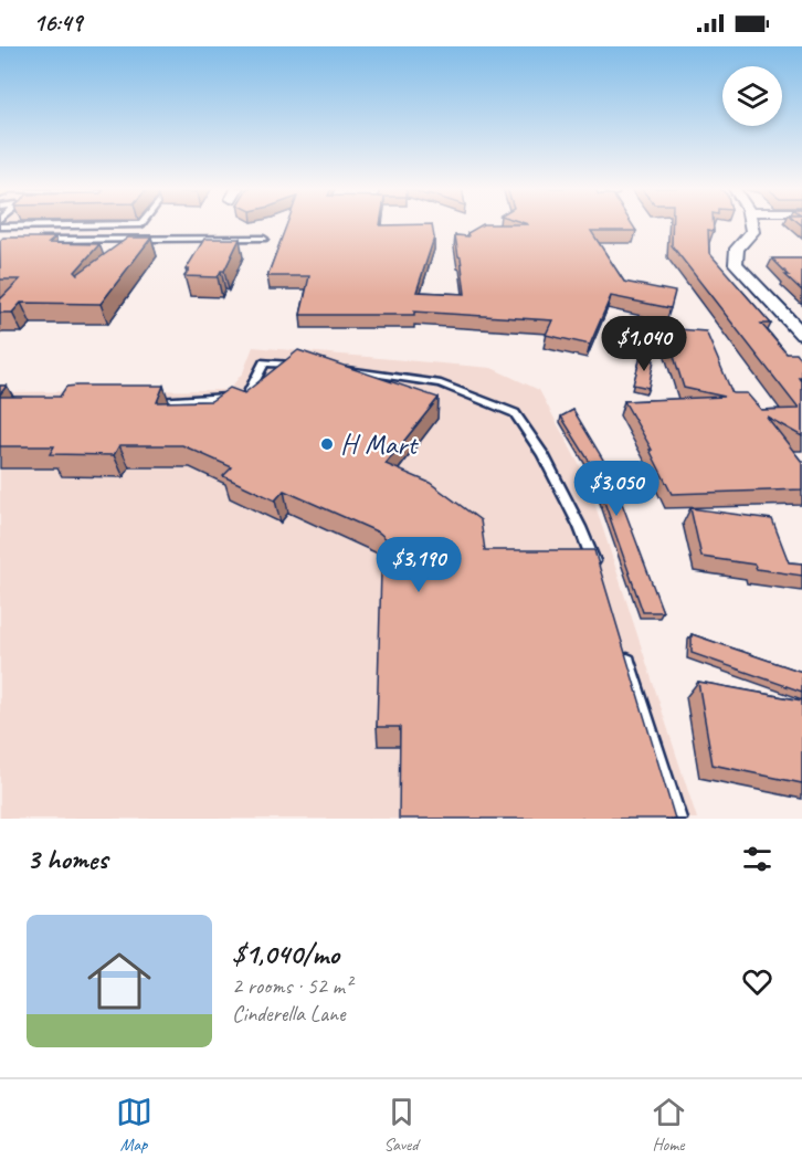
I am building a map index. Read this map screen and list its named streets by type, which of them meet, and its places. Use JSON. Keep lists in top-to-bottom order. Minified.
{"places":["H Mart"],"page":{"status":"16:49","price":["$1,040","$3,050","$3,190"],"heading":"3 homes","list":[{"name":"$1,040/mo","note":"2 rooms · 52 m² · Cinderella Lane"}],"tabs":["Map","Saved","Home"]}}
